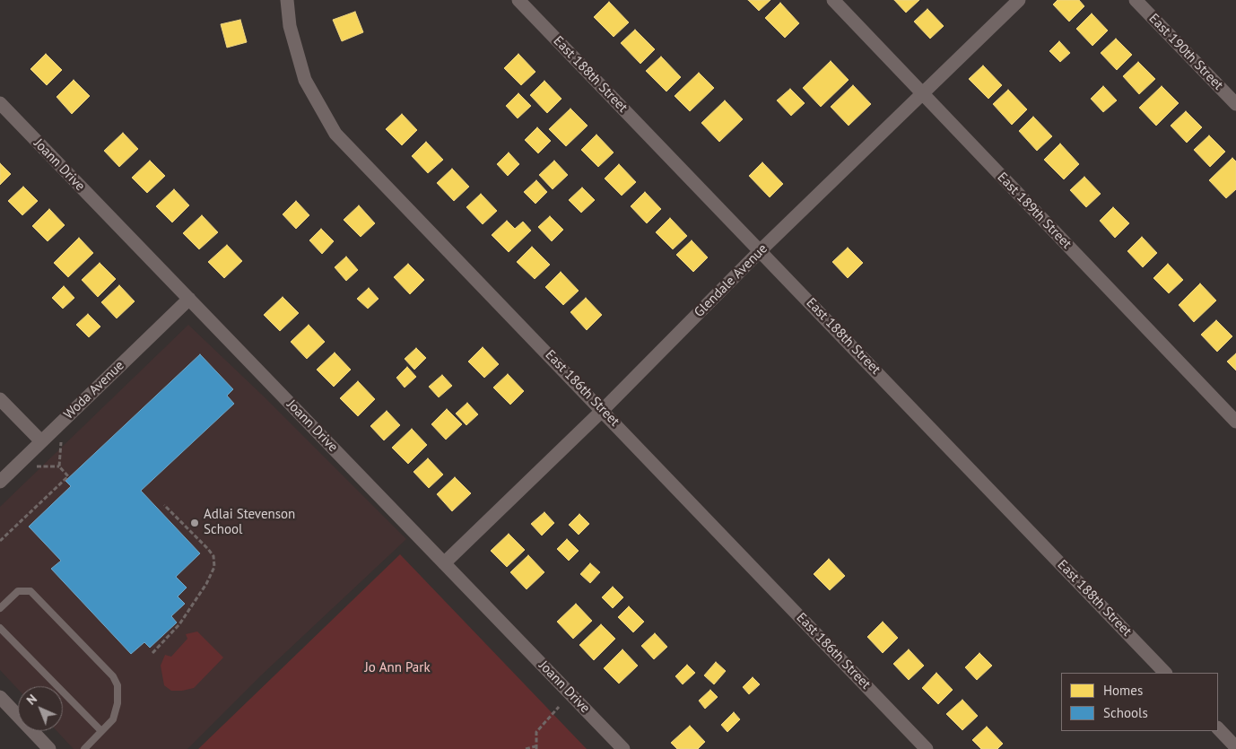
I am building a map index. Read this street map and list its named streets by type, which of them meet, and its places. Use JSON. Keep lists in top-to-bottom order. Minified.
{"streets":{"street":["East 190th Street","East 188th Street","Joann Drive","East 189th Street","Glendale Avenue","East 186th Street","Woda Avenue"]},"crossings":[["East 188th Street","Glendale Avenue"],["Joann Drive","Glendale Avenue"],["Joann Drive","Woda Avenue"],["East 189th Street","Glendale Avenue"],["Glendale Avenue","East 186th Street"]],"parks":["Jo Ann Park"],"places":["Adlai Stevenson School"],"legend":["Homes","Schools"],"north":"top left"}
